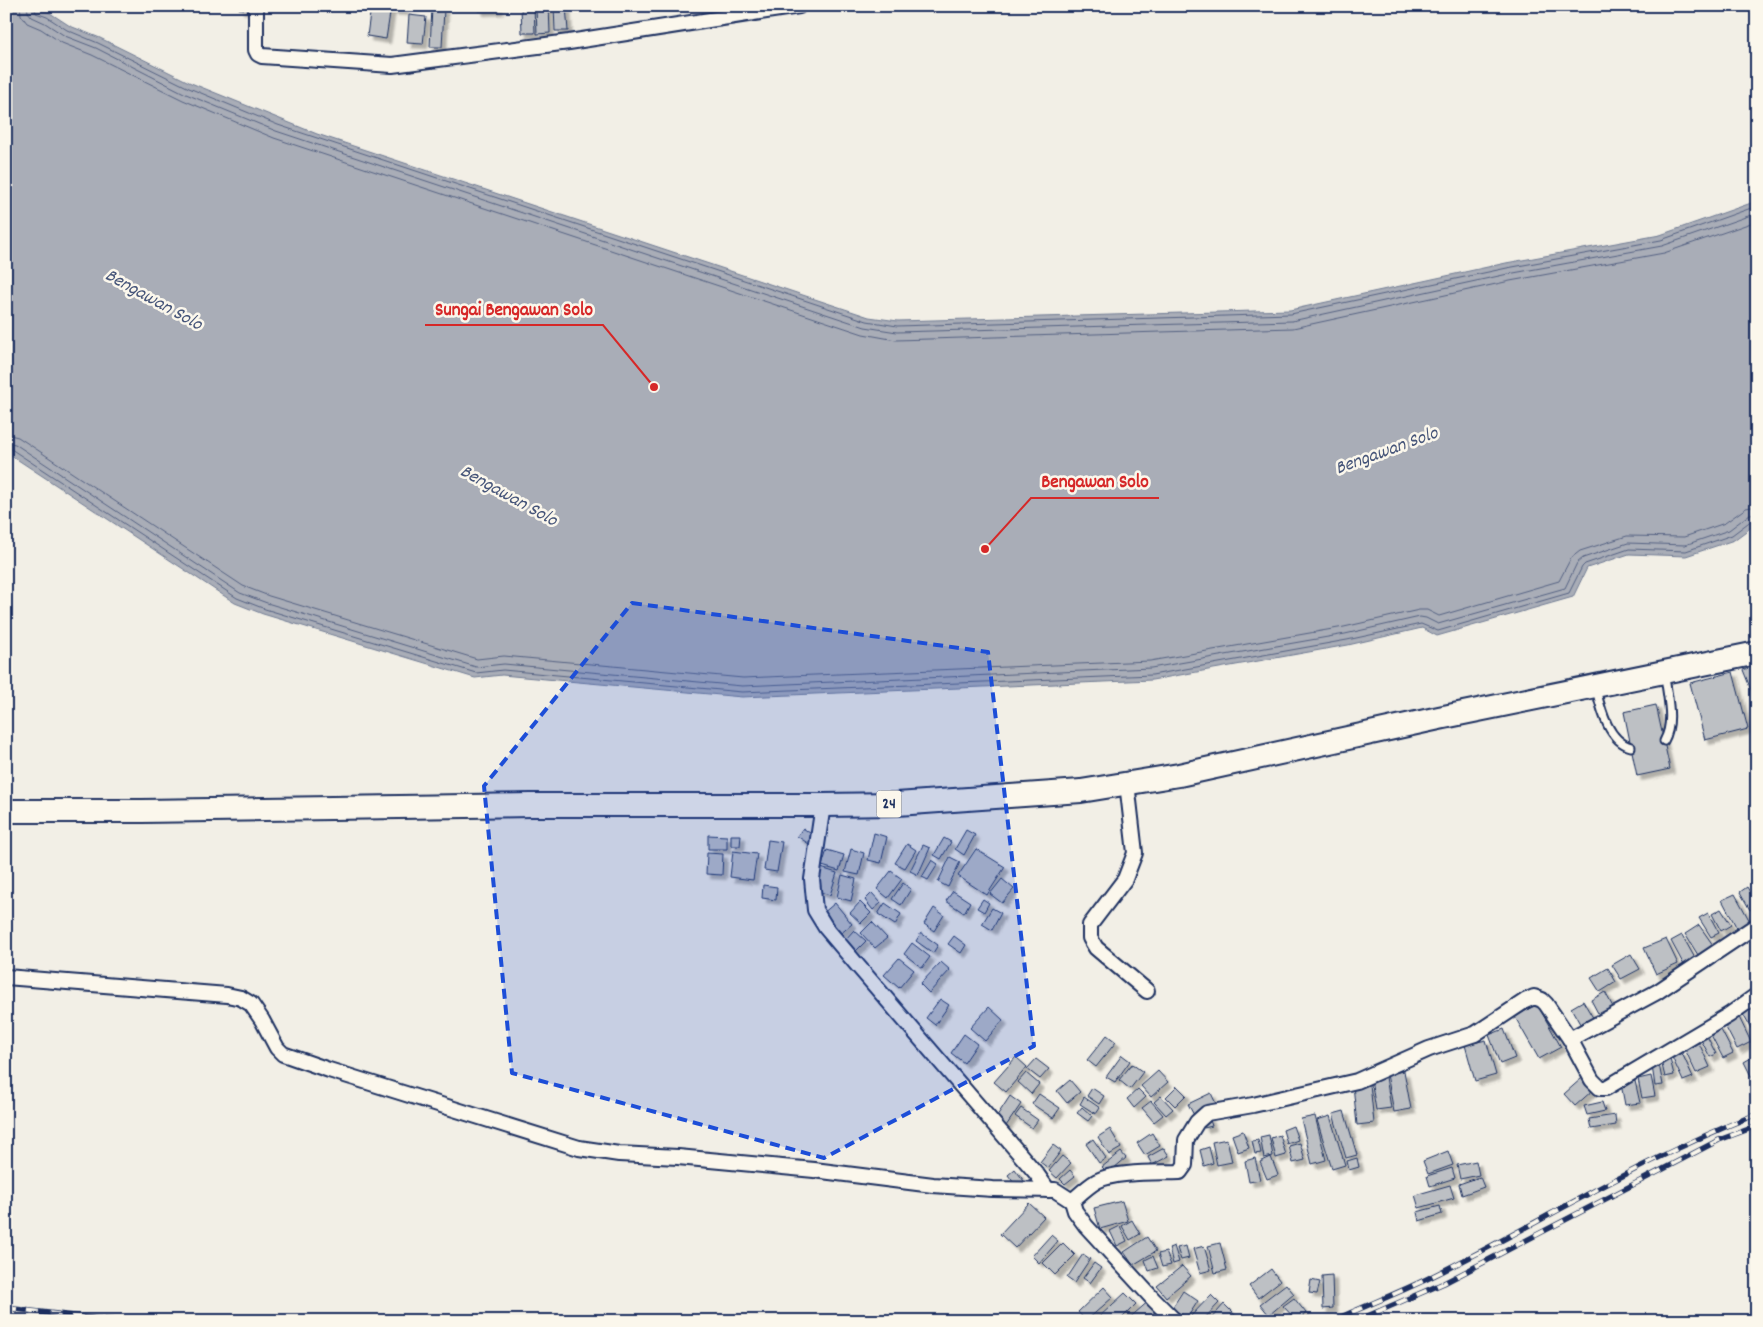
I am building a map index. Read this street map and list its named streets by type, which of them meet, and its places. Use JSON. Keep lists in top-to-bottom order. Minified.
{"streets":{"highway":["24"]},"water":["Bengawan Solo"],"places":["Sungai Bengawan Solo","Bengawan Solo"]}
